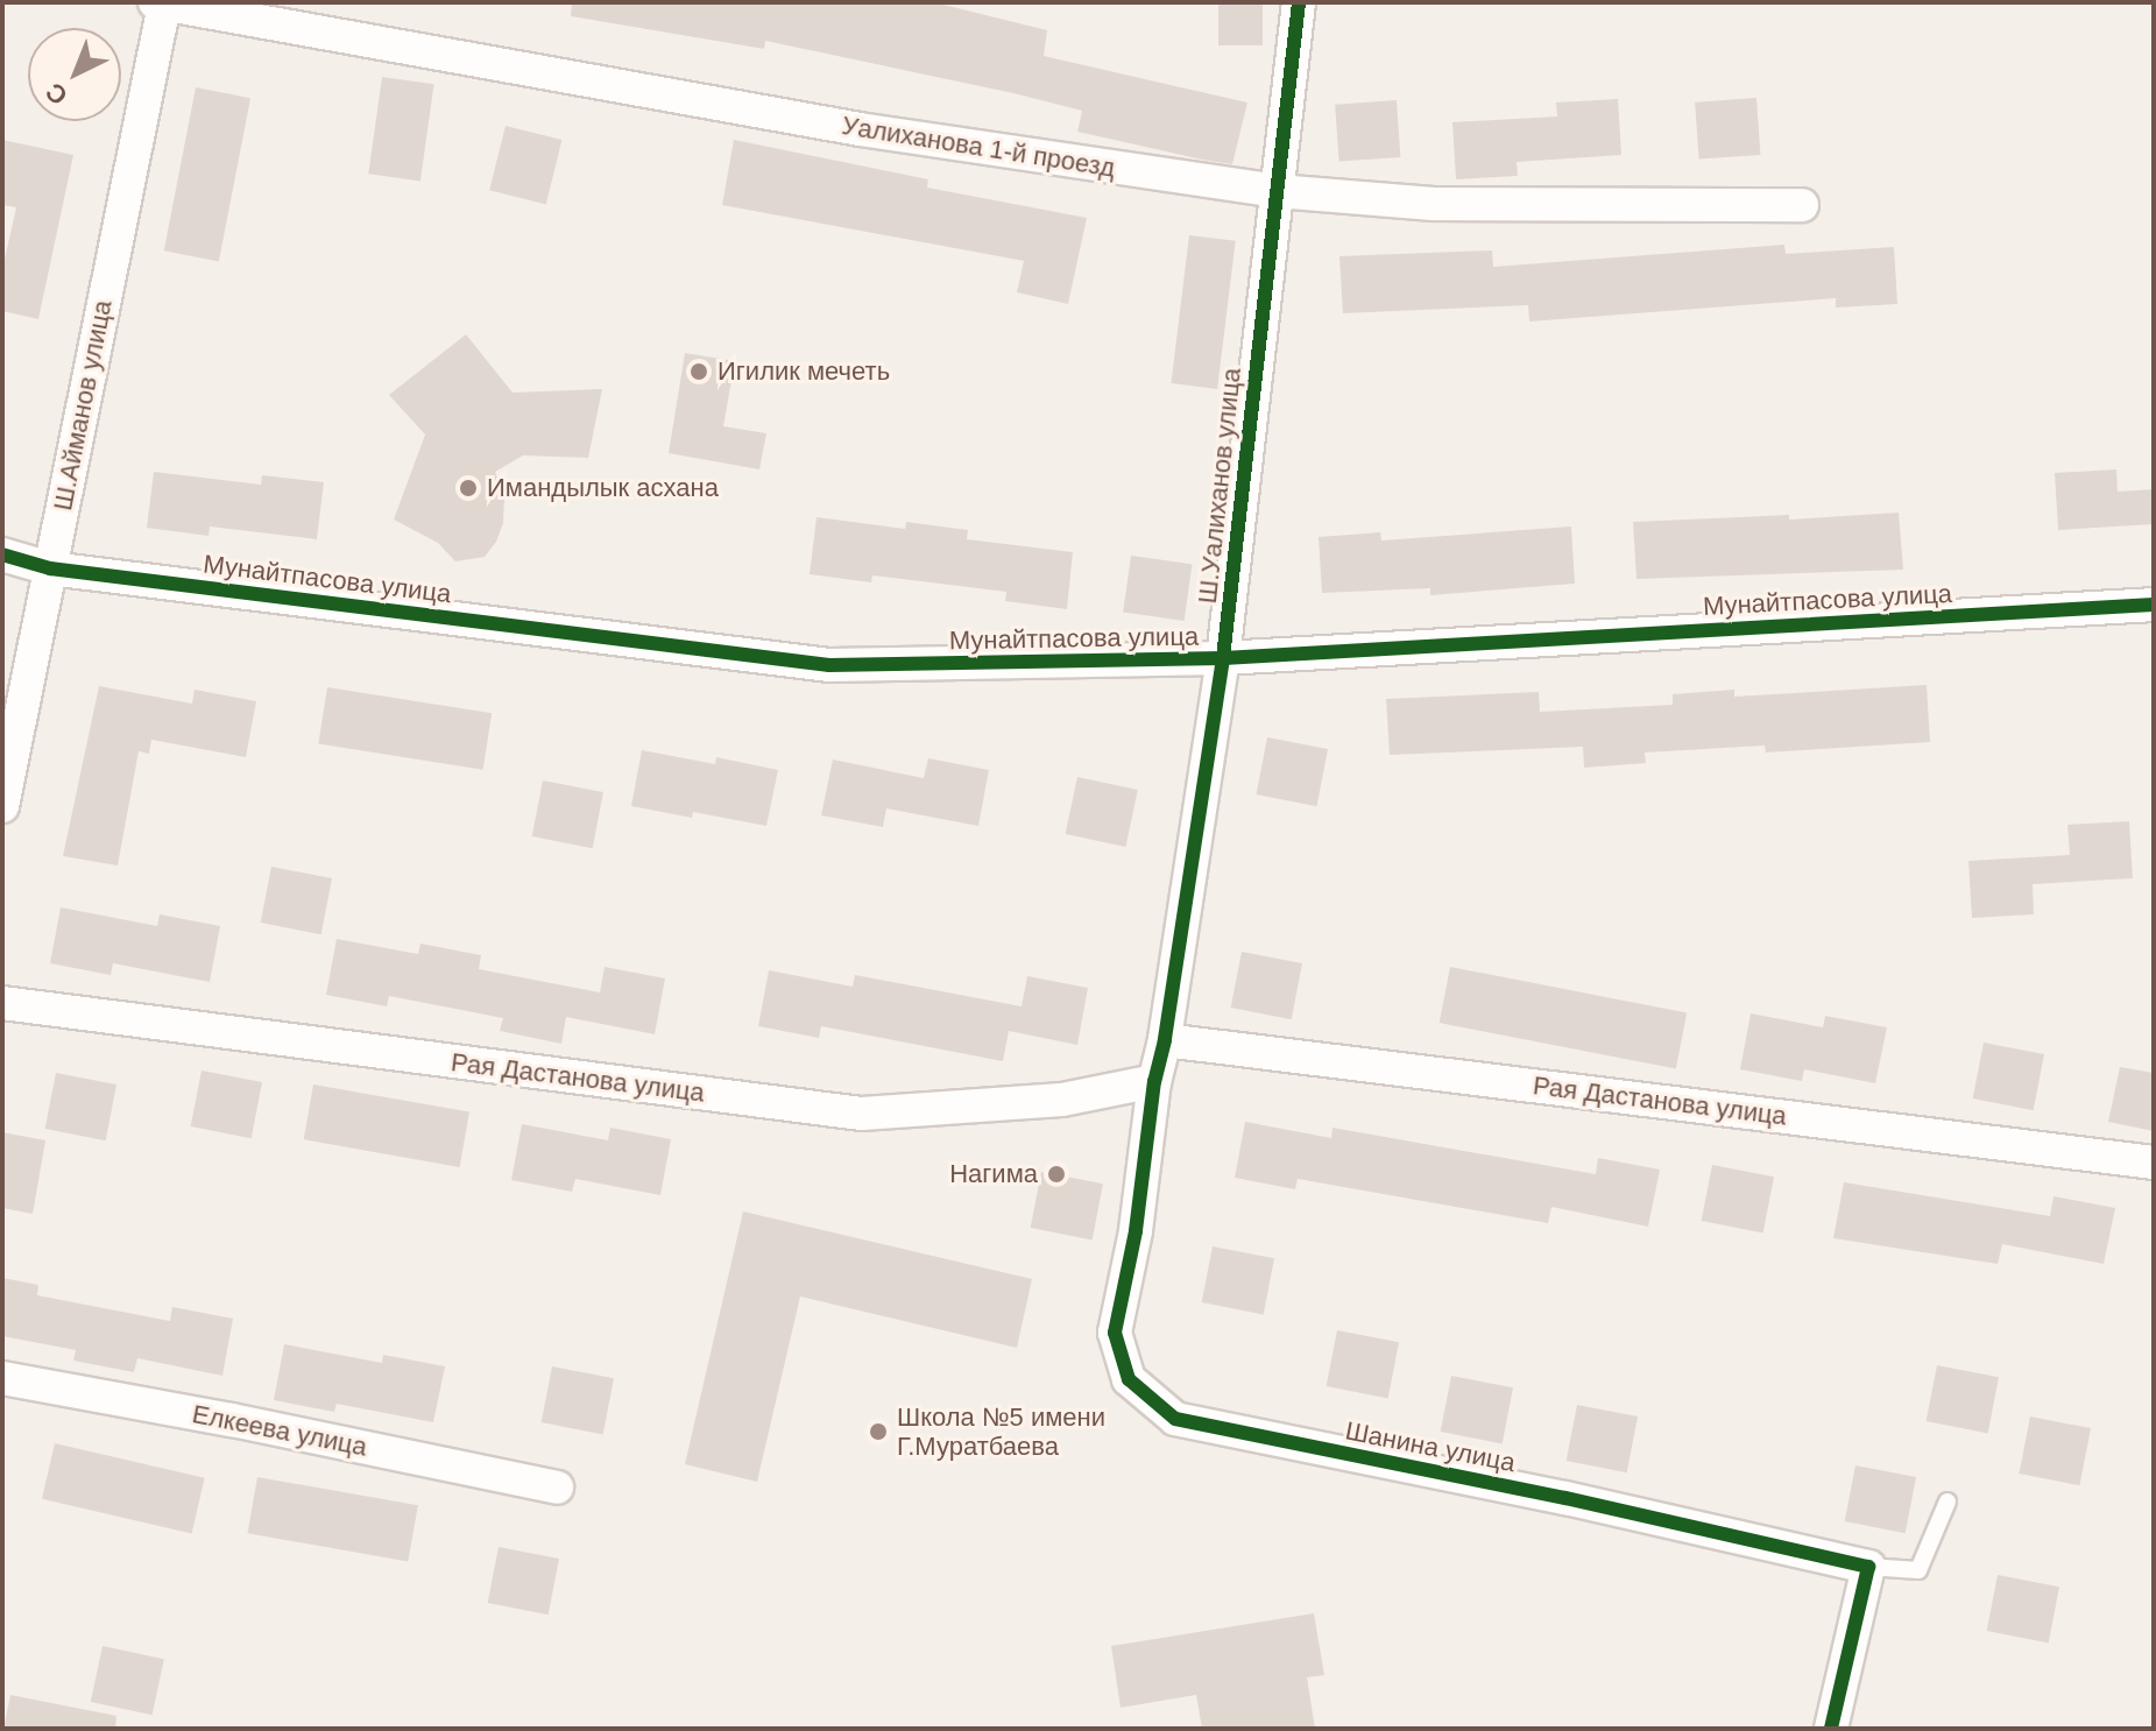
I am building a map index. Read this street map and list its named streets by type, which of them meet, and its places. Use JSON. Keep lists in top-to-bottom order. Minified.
{"streets":{"street":["Уалиханова 1-й проезд","Ш.Айманов улица","Ш.Уалиханов улица","Мунайтпасова улица","Рая Дастанова улица","Елкеева улица","Шанина улица"]},"crossings":[["Уалиханова 1-й проезд","Ш.Айманов улица"],["Уалиханова 1-й проезд","Ш.Уалиханов улица"],["Ш.Айманов улица","Мунайтпасова улица"],["Ш.Уалиханов улица","Мунайтпасова улица"],["Ш.Уалиханов улица","Рая Дастанова улица"],["Ш.Уалиханов улица","Шанина улица"],["Рая Дастанова улица","Шанина улица"]],"places":["Игилик мечеть","Имандылык асхана","Нагима","Школа №5 имени Г.Муратбаева"],"north":"bottom left"}
